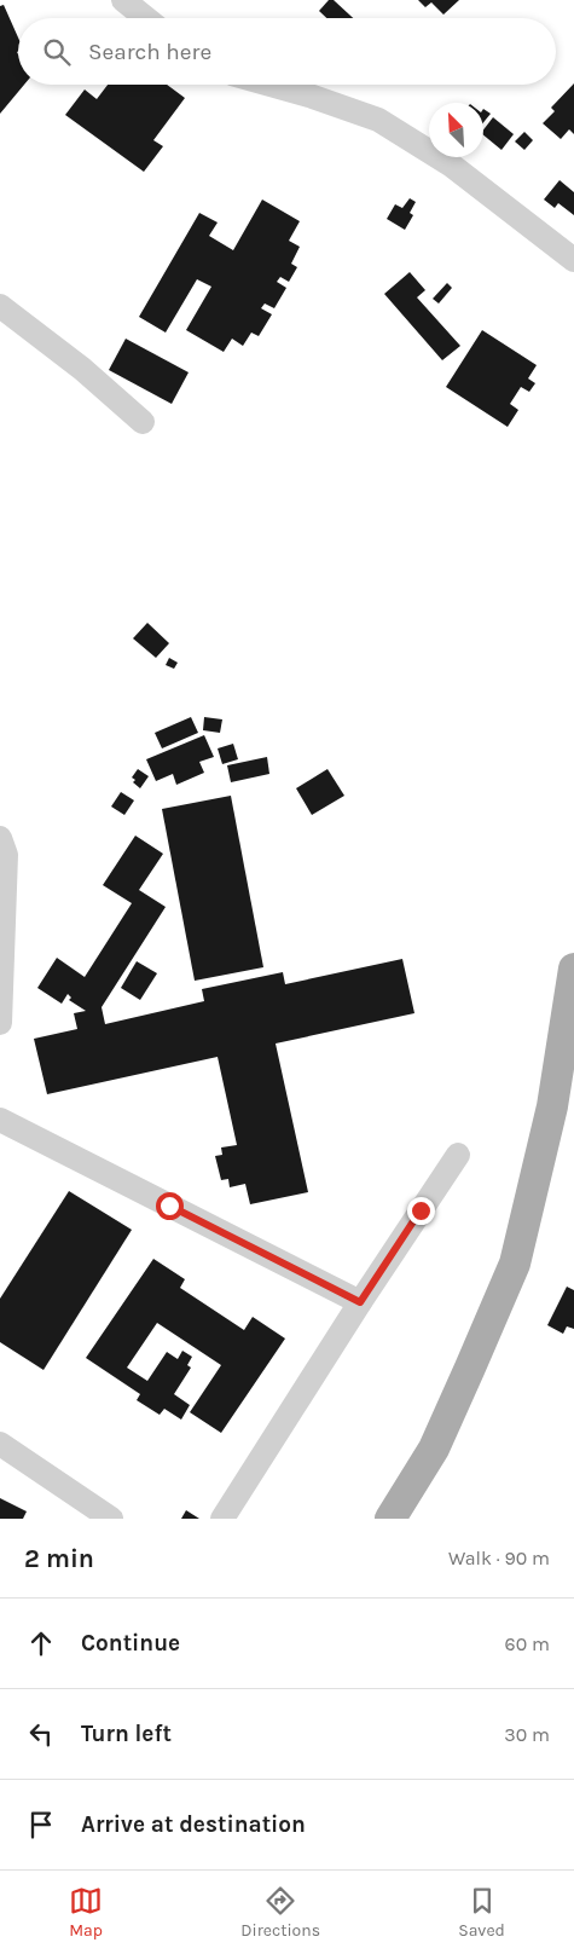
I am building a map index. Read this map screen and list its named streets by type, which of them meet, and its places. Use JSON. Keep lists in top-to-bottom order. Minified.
{"north":"top left","page":{"search":"Search here","heading":["2 min","Walk · 90 m"],"list":[["Continue","60 m"],["Turn left","30 m"],"Arrive at destination"],"nav":["Map","Directions","Saved"]}}
